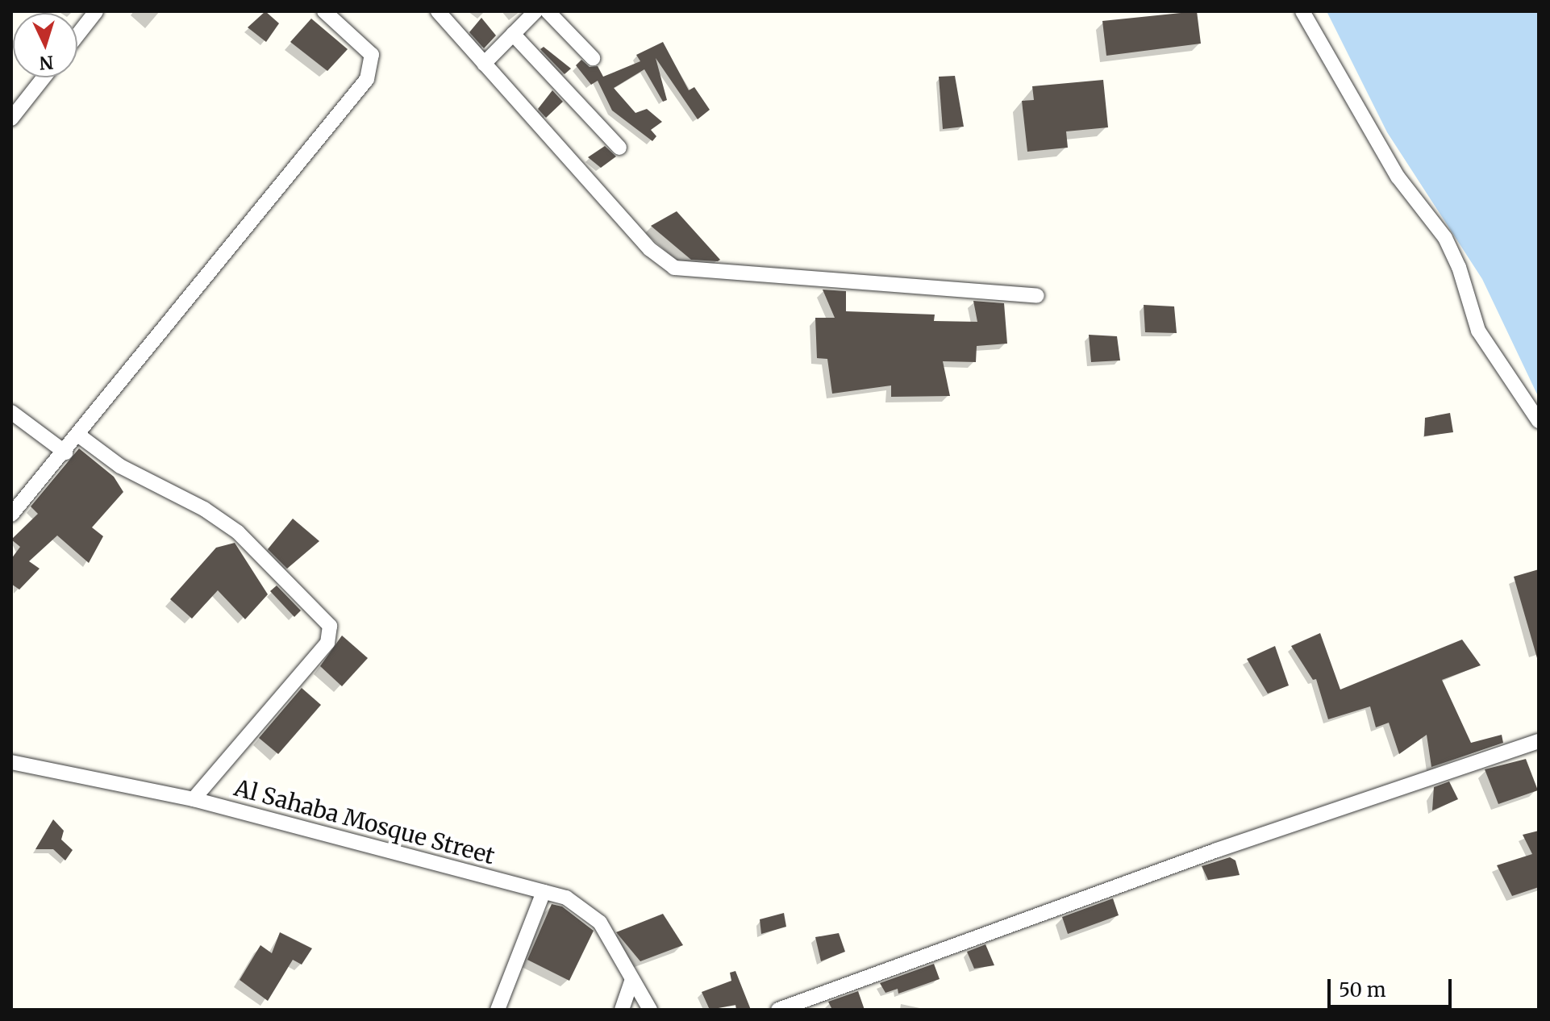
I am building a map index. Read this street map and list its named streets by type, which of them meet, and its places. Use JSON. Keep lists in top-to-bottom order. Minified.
{"streets":{"street":["Al Sahaba Mosque Street"]},"scale_bar":"50 m","north":"bottom"}
